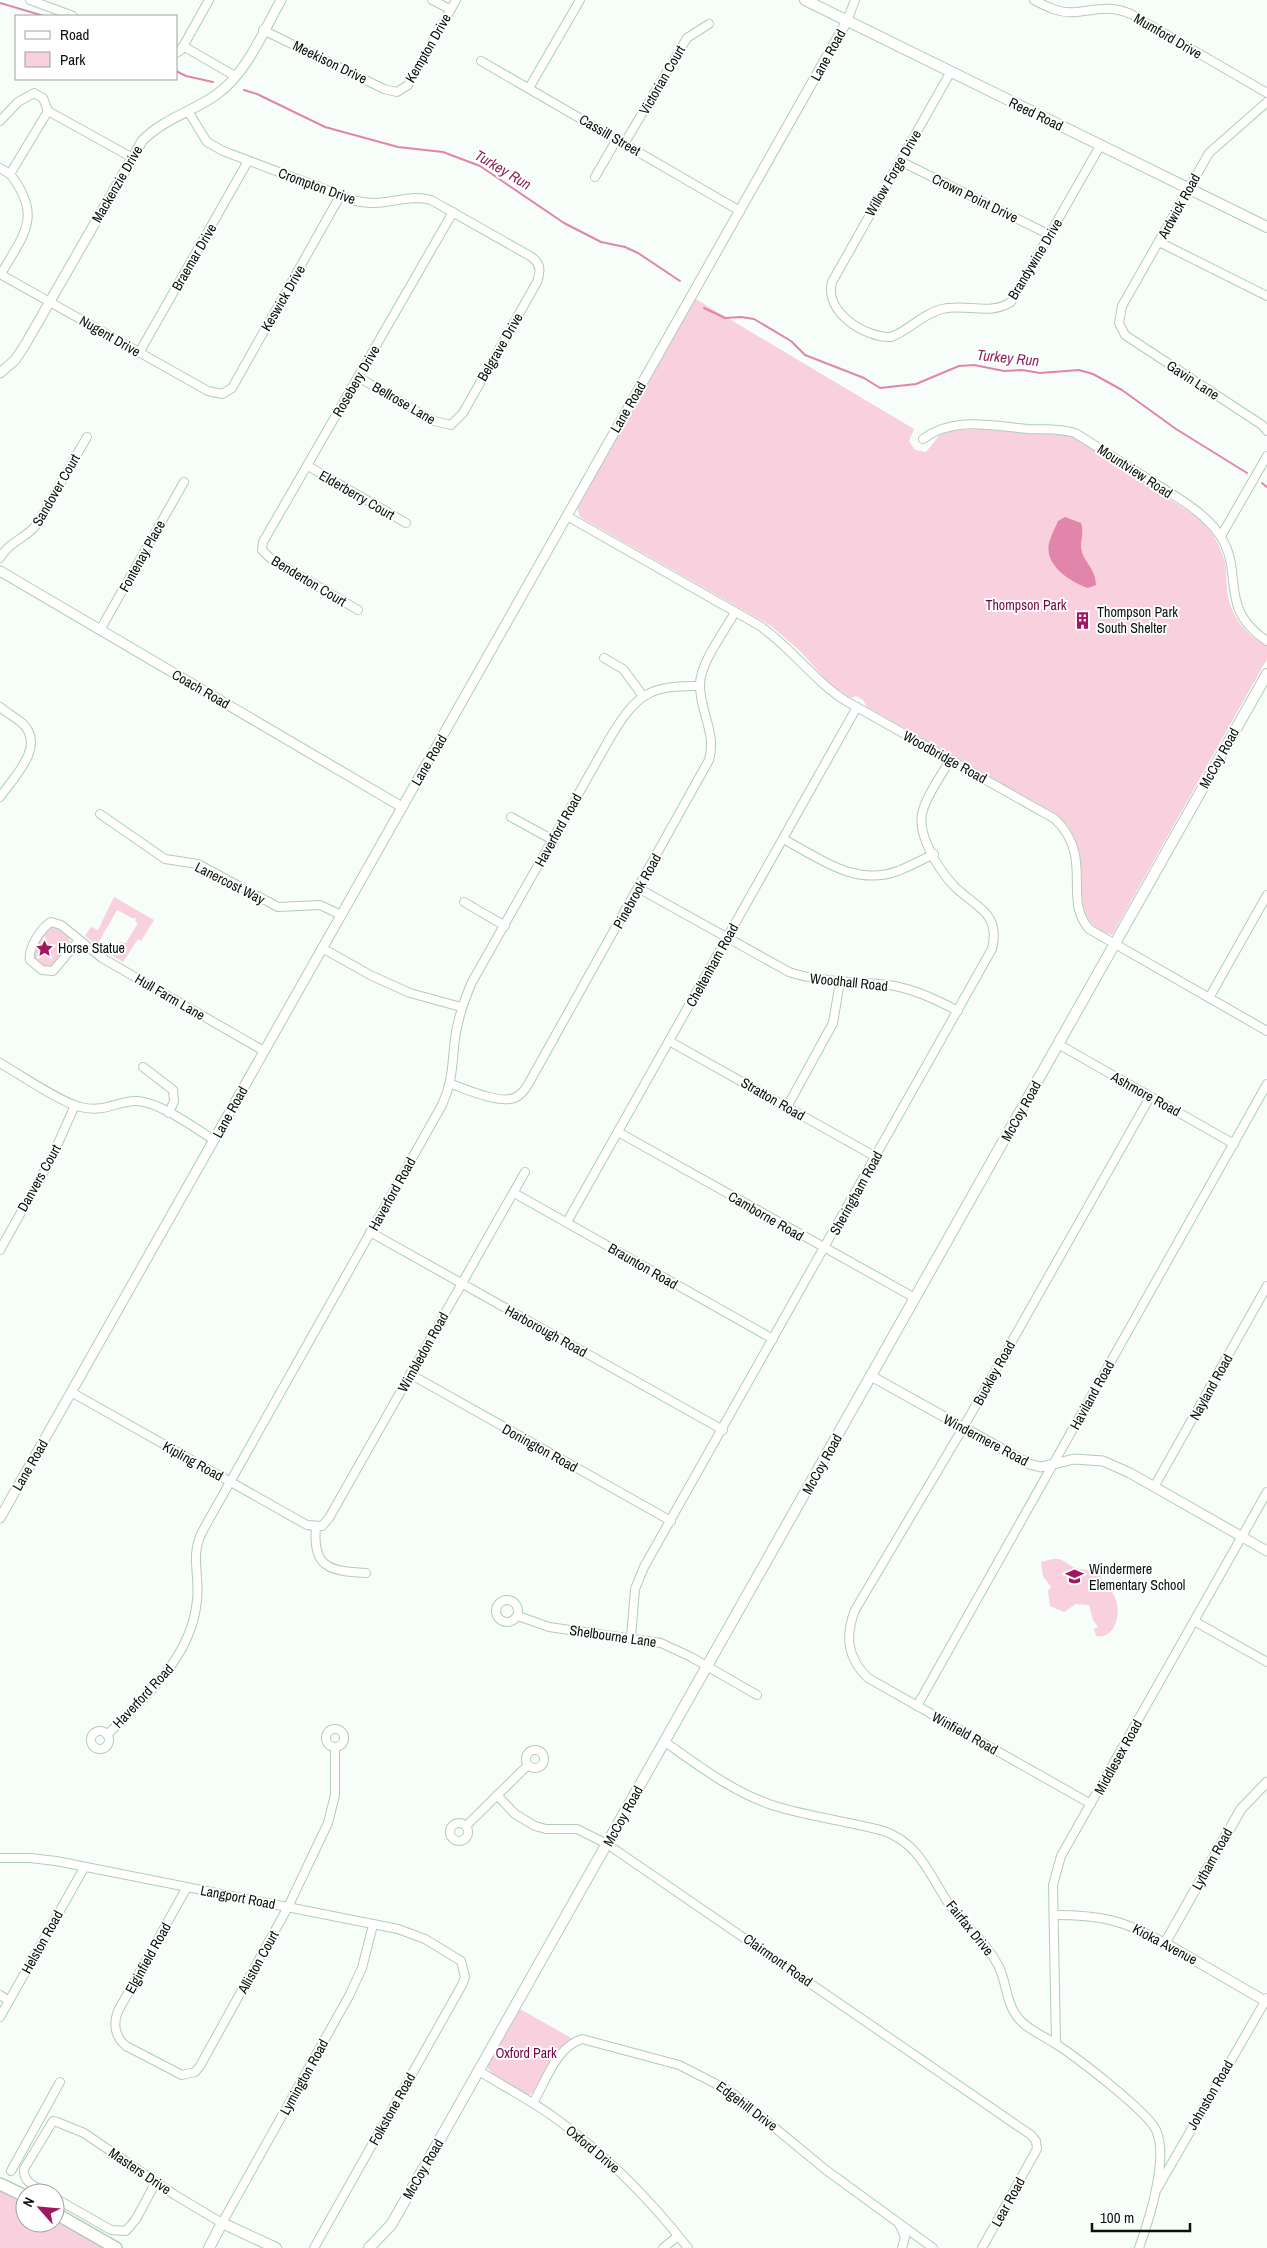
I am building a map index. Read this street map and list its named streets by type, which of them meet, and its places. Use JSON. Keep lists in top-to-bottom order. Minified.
{"streets":{"main road":["Reed Road","McCoy Road"],"street":["Mumford Drive","Kempton Drive","Lane Road","Meekison Drive","Victorian Court","Cassill Street","Willow Forge Drive","Mackenzie Drive","Crompton Drive","Crown Point Drive","Ardwick Road","Braemar Drive","Brandywine Drive","Keswick Drive","Nugent Drive","Belgrave Drive","Gavin Lane","Rosebery Drive","Bellrose Lane","Mountview Road","Sandover Court","Elderberry Court","Fontenay Place","Benderton Court","Coach Road","Woodbridge Road","Haverford Road","Lanercost Way","Pinebrook Road","Cheltenham Road","Woodhall Road","Hull Farm Lane","Ashmore Road","Stratton Road","Danvers Court","Sheringham Road","Camborne Road","Braunton Road","Harborough Road","Wimbledon Road","Buckley Road","Nayland Road","Haviland Road","Windermere Road","Donington Road","Kipling Road","Shelbourne Lane","Winfield Road","Middlesex Road","Lytham Road","Langport Road","Fairfax Drive","Helston Road","Kioka Avenue","Elginfield Road","Clairmont Road","Alliston Court","Lymington Road","Johnston Road","Edgehill Drive","Folkstone Road","Oxford Drive","Masters Drive","Lear Road"]},"crossings":[["Kempton Drive","Meekison Drive"],["Lane Road","Reed Road"],["Lane Road","Cassill Street"],["Lane Road","Coach Road"],["Lane Road","Woodbridge Road"],["Lane Road","Lanercost Way"],["Lane Road","Hull Farm Lane"],["Lane Road","Kipling Road"],["Meekison Drive","Mackenzie Drive"],["Victorian Court","Cassill Street"],["Reed Road","Willow Forge Drive"],["Reed Road","Ardwick Road"],["Reed Road","Brandywine Drive"],["Willow Forge Drive","Crown Point Drive"],["Willow Forge Drive","Brandywine Drive"],["Mackenzie Drive","Crompton Drive"],["Mackenzie Drive","Nugent Drive"],["Crompton Drive","Braemar Drive"],["Crompton Drive","Keswick Drive"],["Crompton Drive","Belgrave Drive"],["Crompton Drive","Rosebery Drive"],["Crown Point Drive","Brandywine Drive"],["Ardwick Road","Gavin Lane"],["Braemar Drive","Nugent Drive"],["Keswick Drive","Nugent Drive"],["Belgrave Drive","Bellrose Lane"],["Rosebery Drive","Bellrose Lane"],["Rosebery Drive","Elderberry Court"],["Rosebery Drive","Benderton Court"],["Fontenay Place","Coach Road"],["Woodbridge Road","McCoy Road"],["Woodbridge Road","Pinebrook Road"],["Woodbridge Road","Cheltenham Road"],["Woodbridge Road","Sheringham Road"],["McCoy Road","Ashmore Road"],["McCoy Road","Camborne Road"],["McCoy Road","Windermere Road"],["McCoy Road","Shelbourne Lane"],["McCoy Road","Fairfax Drive"],["McCoy Road","Clairmont Road"],["McCoy Road","Oxford Drive"],["Haverford Road","Pinebrook Road"],["Haverford Road","Harborough Road"],["Haverford Road","Kipling Road"],["Pinebrook Road","Woodhall Road"],["Cheltenham Road","Woodhall Road"],["Cheltenham Road","Stratton Road"],["Cheltenham Road","Camborne Road"],["Cheltenham Road","Braunton Road"],["Woodhall Road","Sheringham Road"],["Ashmore Road","Buckley Road"],["Ashmore Road","Haviland Road"],["Stratton Road","Sheringham Road"],["Sheringham Road","Camborne Road"],["Sheringham Road","Braunton Road"],["Sheringham Road","Harborough Road"],["Sheringham Road","Donington Road"],["Sheringham Road","Shelbourne Lane"],["Braunton Road","Wimbledon Road"],["Harborough Road","Wimbledon Road"],["Wimbledon Road","Donington Road"],["Wimbledon Road","Kipling Road"],["Buckley Road","Windermere Road"],["Buckley Road","Winfield Road"],["Nayland Road","Windermere Road"],["Haviland Road","Windermere Road"],["Haviland Road","Winfield Road"],["Windermere Road","Middlesex Road"],["Winfield Road","Middlesex Road"],["Middlesex Road","Fairfax Drive"],["Middlesex Road","Kioka Avenue"],["Lytham Road","Kioka Avenue"],["Langport Road","Helston Road"],["Langport Road","Elginfield Road"],["Langport Road","Alliston Court"],["Langport Road","Lymington Road"],["Langport Road","Folkstone Road"],["Fairfax Drive","Johnston Road"],["Kioka Avenue","Johnston Road"],["Elginfield Road","Alliston Court"],["Clairmont Road","Lear Road"],["Lymington Road","Masters Drive"],["Edgehill Drive","Oxford Drive"]],"water":["Turkey Run"],"parks":["Thompson Park","Oxford Park"],"places":{"building":["Thompson Park South Shelter"],"place":["Horse Statue"],"school or university":["Windermere Elementary School"]},"legend":["Road","Park"],"scale_bar":"100 m","north":"top left"}
